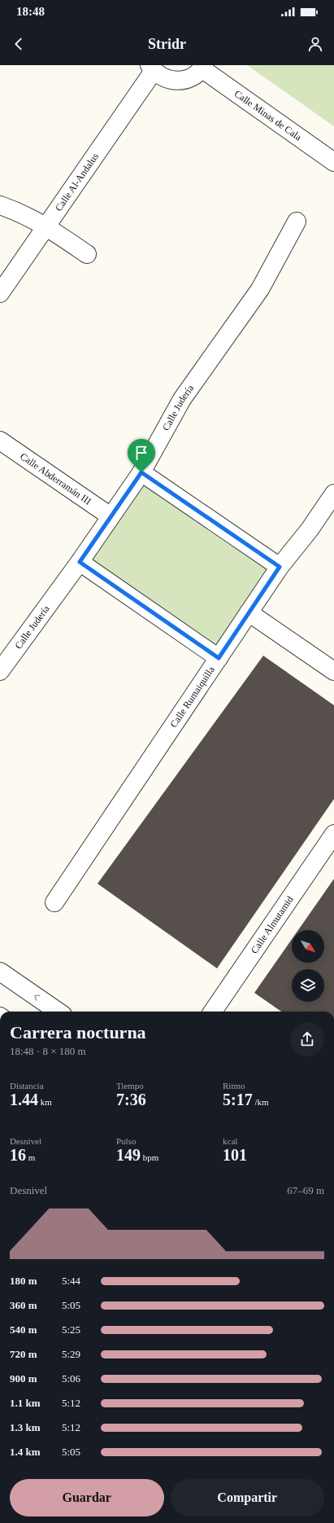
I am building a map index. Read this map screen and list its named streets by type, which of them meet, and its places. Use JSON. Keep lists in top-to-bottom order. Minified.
{"streets":{"street":["Calle Minas de Cala","Calle Al-Andalus","Calle Judería","Calle Abderramán III","Calle Rumaiquilla","Calle Almutamid"]},"crossings":[["Calle Judería","Calle Abderramán III"]],"north":"bottom right","page":{"status":"18:48","header":"Stridr","heading":["Carrera nocturna","18:48 · 8 × 180 m"],"stats":[["Distancia","1.44 km"],["Tiempo","7:36"],["Ritmo","5:17 /km"],["Desnivel","16 m"],["Pulso","149 bpm"],["kcal","101"]],"chart":["Desnivel","67–69 m"],"list":[{"name":"180 m","note":"5:44"},{"name":"360 m","note":"5:05"},{"name":"540 m","note":"5:25"},{"name":"720 m","note":"5:29"},{"name":"900 m","note":"5:06"},{"name":"1.1 km","note":"5:12"},{"name":"1.3 km","note":"5:12"},{"name":"1.4 km","note":"5:05"}],"buttons":["Guardar","Compartir"]}}
